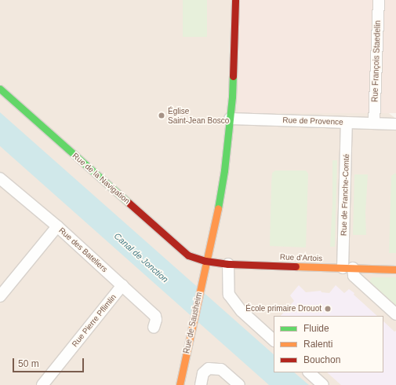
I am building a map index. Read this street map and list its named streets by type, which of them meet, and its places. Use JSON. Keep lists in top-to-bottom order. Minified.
{"streets":{"main road":["Rue de la Navigation","Rue d'Artois","Rue de Sausheim"],"street":["Rue François Staedelin","Rue de Provence","Rue de Franche-Comté","Rue des Bateliers","Rue Pierre Pflimlin"]},"crossings":[["Rue François Staedelin","Rue de Provence"],["Rue de Provence","Rue de Franche-Comté"],["Rue de la Navigation","Rue d'Artois"],["Rue de la Navigation","Rue de Sausheim"],["Rue de Franche-Comté","Rue d'Artois"],["Rue des Bateliers","Rue Pierre Pflimlin"],["Rue d'Artois","Rue de Sausheim"]],"water":["Canal de Jonction"],"places":["Église Saint-Jean Bosco","École primaire Drouot"],"legend":["Fluide","Ralenti","Bouchon"],"scale_bar":"50 m"}
